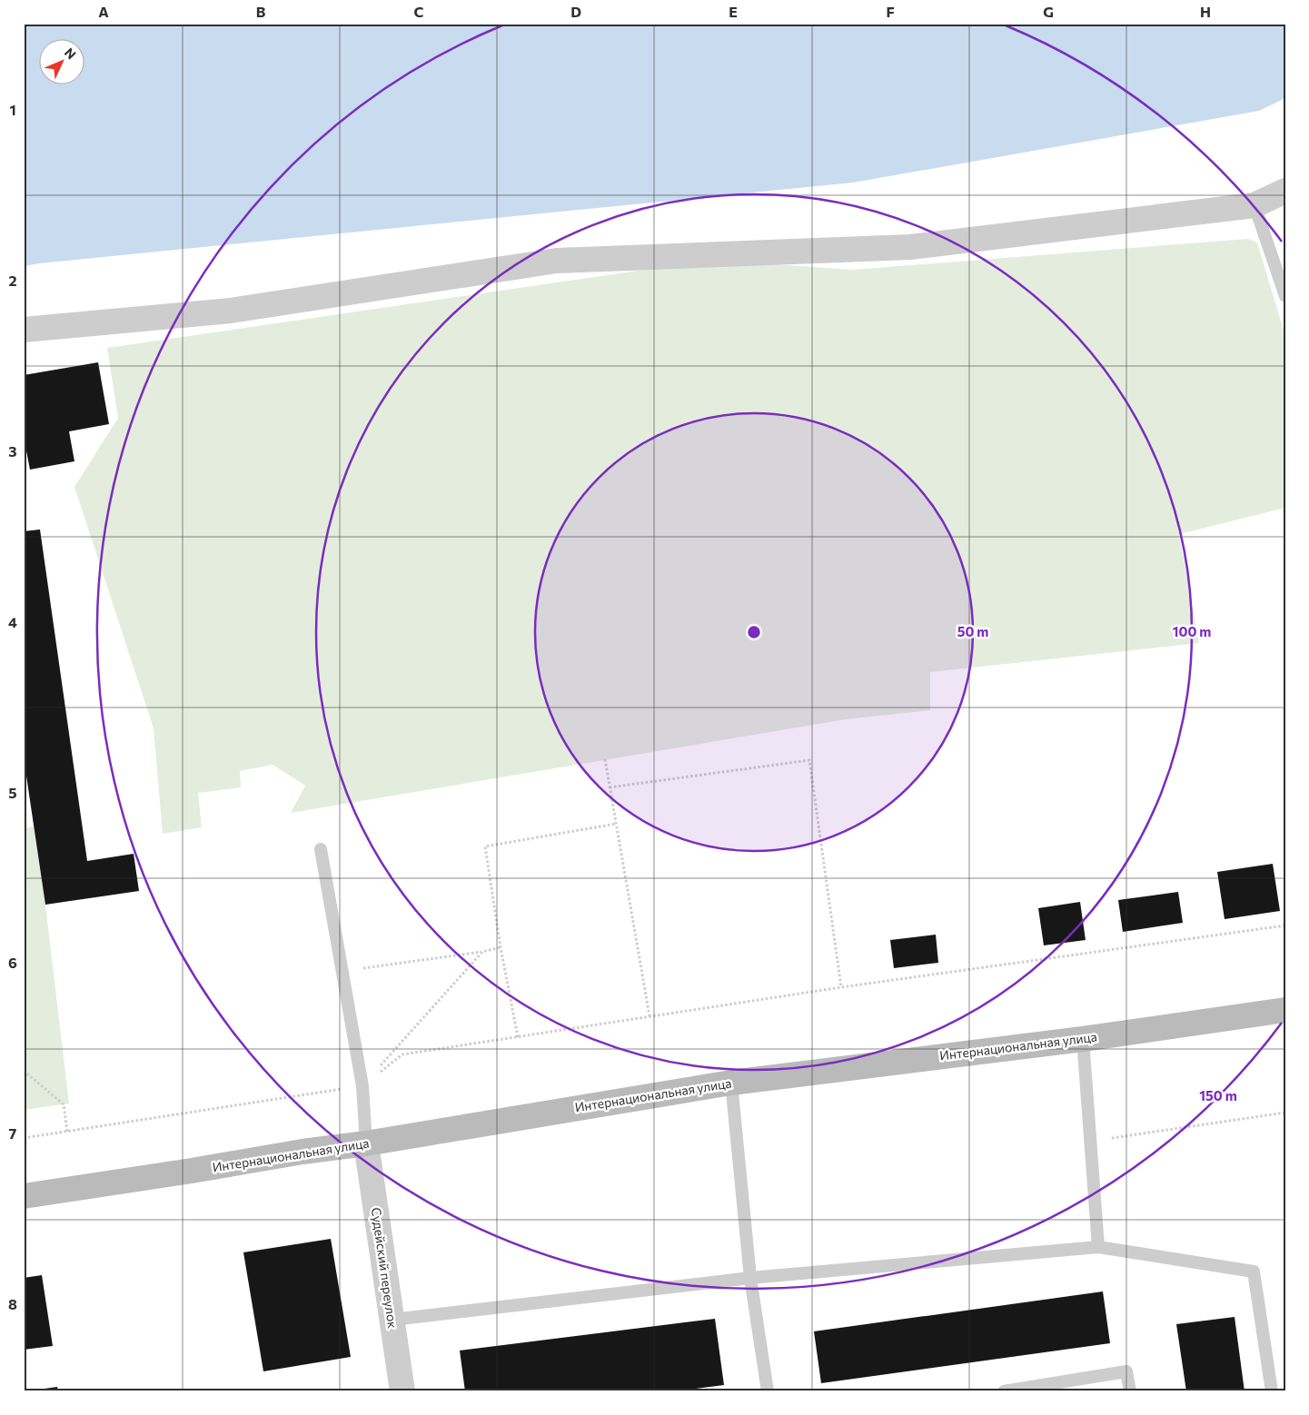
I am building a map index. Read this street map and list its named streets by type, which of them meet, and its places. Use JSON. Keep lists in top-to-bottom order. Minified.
{"streets":{"main road":["Интернациональная улица"],"street":["Судейский переулок"]},"crossings":[["Интернациональная улица","Судейский переулок"]],"north":"top right","grid":{"columns":["A","B","C","D","E","F","G","H"],"rows":["1","2","3","4","5","6","7","8"]},"rings":["50 m","100 m","150 m"]}
